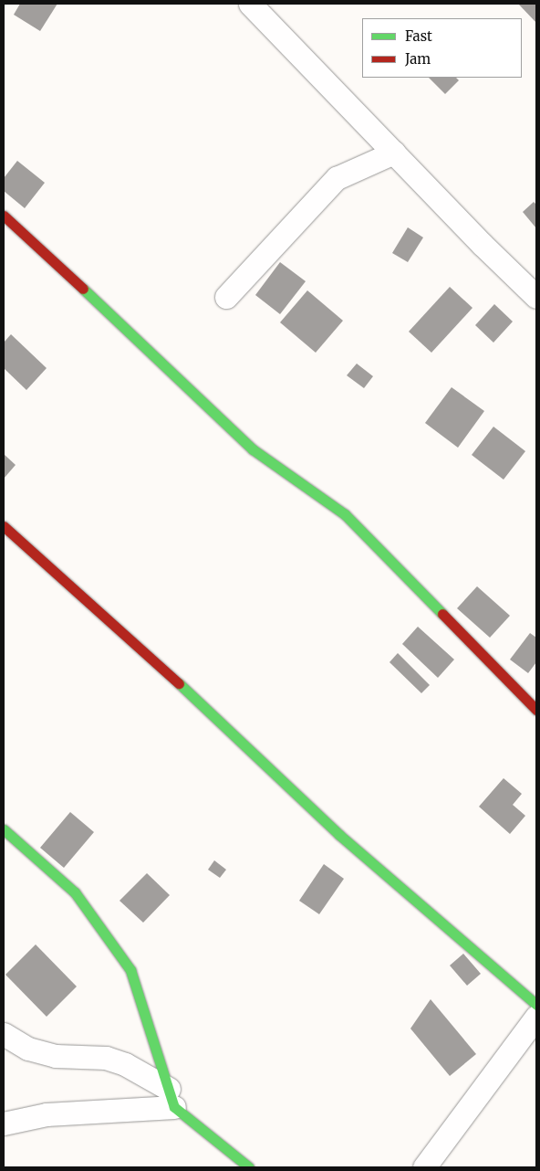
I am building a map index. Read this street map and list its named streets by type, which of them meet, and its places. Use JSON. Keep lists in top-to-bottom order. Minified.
{"legend":["Fast","Jam"]}
